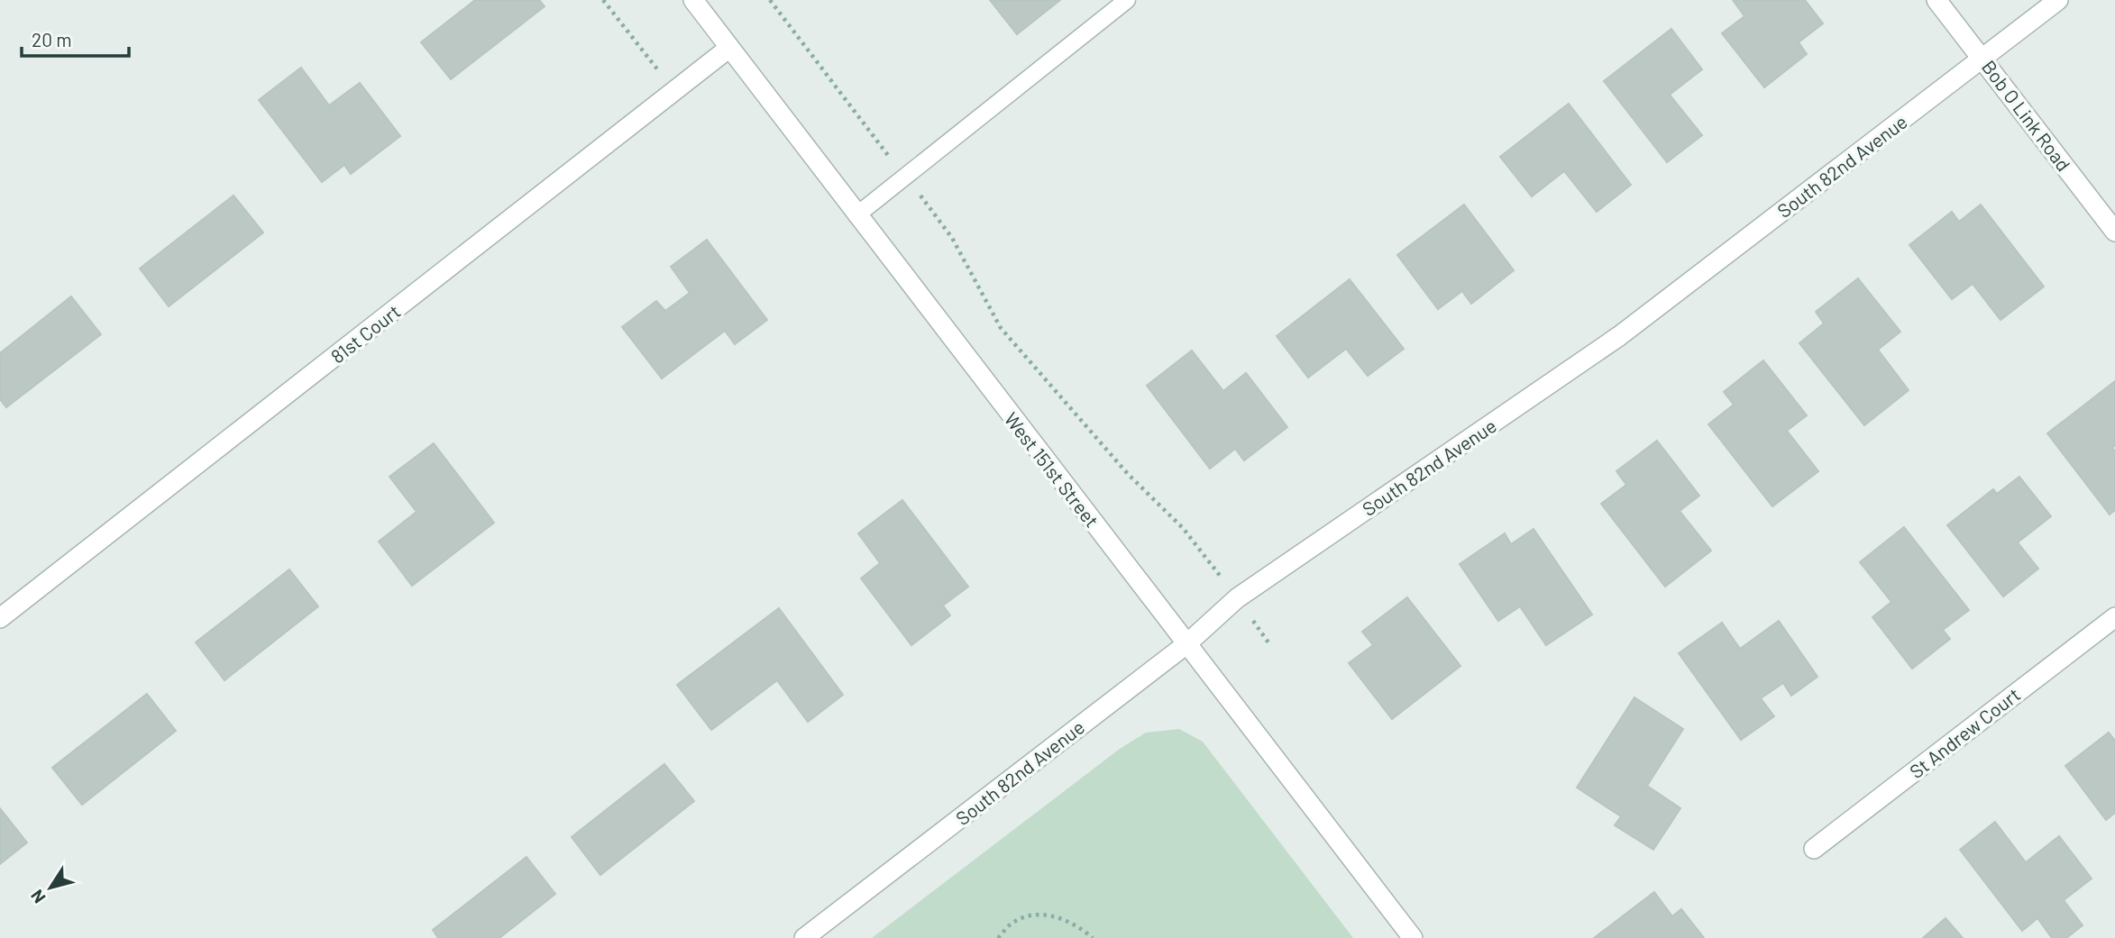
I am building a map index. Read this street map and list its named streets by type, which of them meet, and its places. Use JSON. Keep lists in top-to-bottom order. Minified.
{"streets":{"street":["Bob O Link Road","South 82nd Avenue","81st Court","West 151st Street","St Andrew Court"]},"crossings":[["Bob O Link Road","South 82nd Avenue"],["South 82nd Avenue","West 151st Street"],["81st Court","West 151st Street"]],"scale_bar":"20 m","north":"bottom left"}
